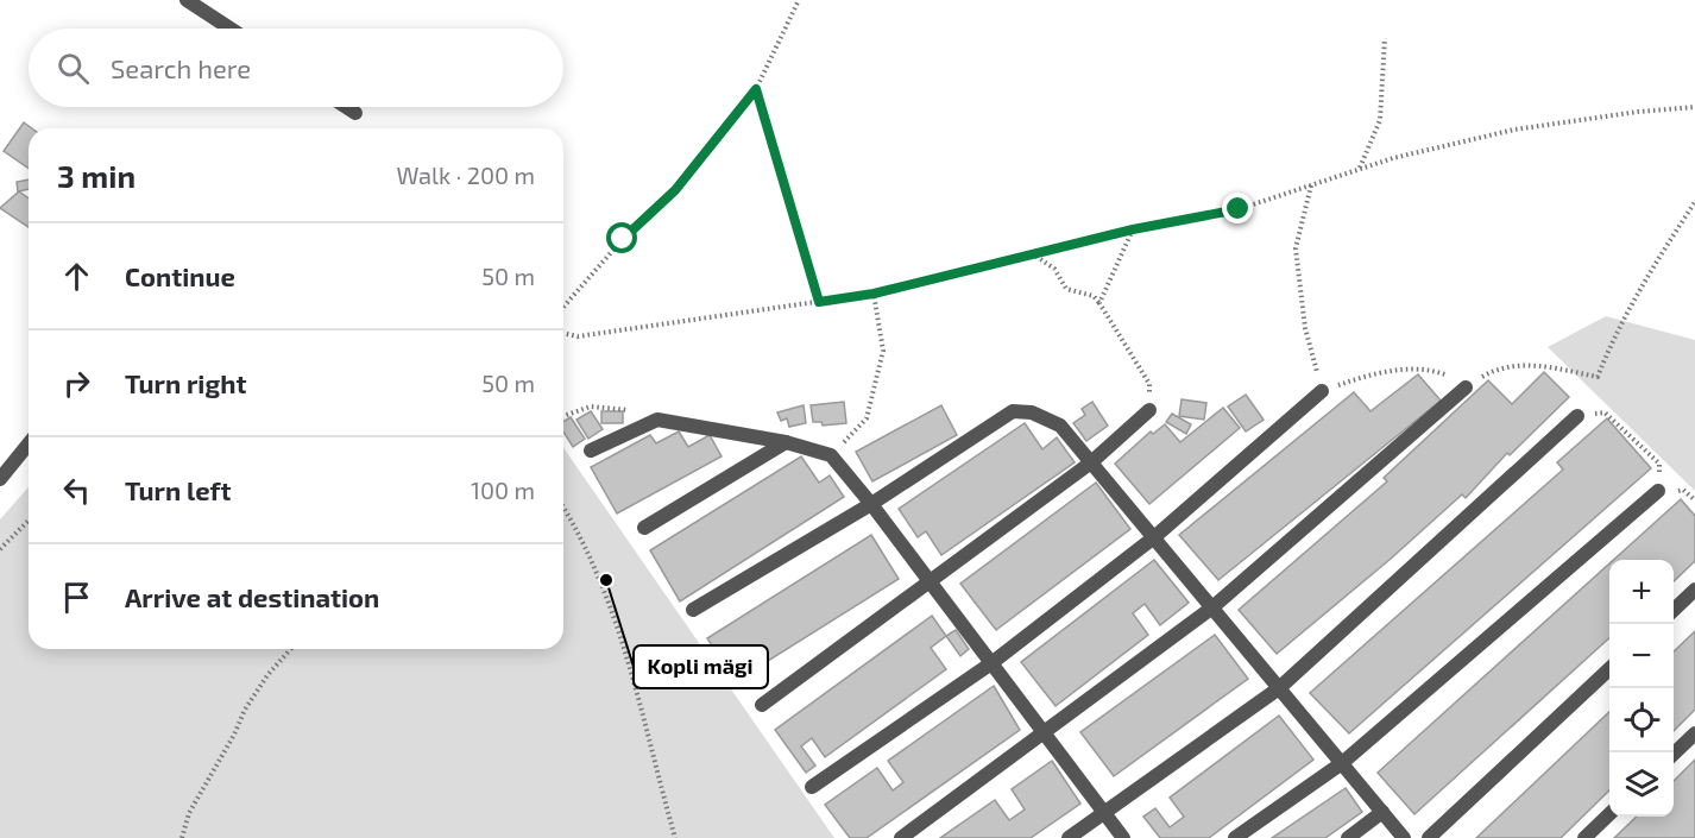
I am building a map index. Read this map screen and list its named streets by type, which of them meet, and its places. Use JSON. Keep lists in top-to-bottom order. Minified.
{"places":["Kopli mägi"],"page":{"search":"Search here","heading":["3 min","Walk · 200 m"],"list":[["Continue","50 m"],["Turn right","50 m"],["Turn left","100 m"],"Arrive at destination"],"map_buttons":["+","−"]}}
